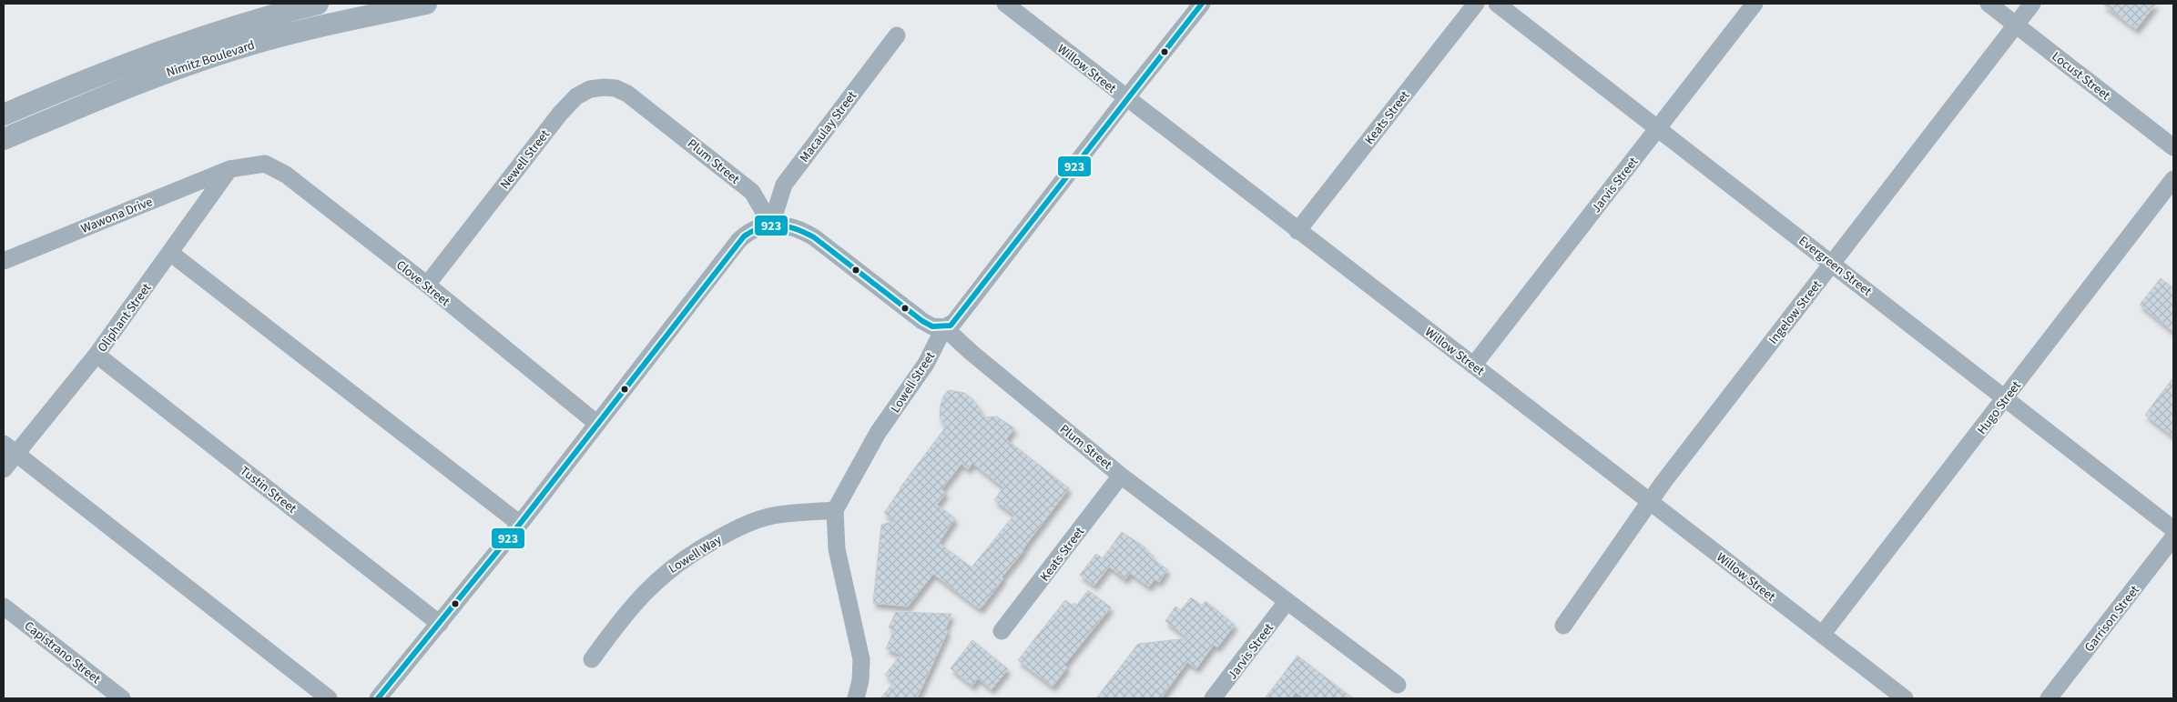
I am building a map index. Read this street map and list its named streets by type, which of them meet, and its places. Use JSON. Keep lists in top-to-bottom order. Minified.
{"streets":{"main road":["Nimitz Boulevard"],"street":["Willow Street","Locust Street","Keats Street","Macaulay Street","Newell Street","Plum Street","Jarvis Street","Wawona Drive","Evergreen Street","Clove Street","Ingelow Street","Oliphant Street","Lowell Street","Hugo Street","Tustin Street","Lowell Way","Garrison Street","Capistrano Street"]},"crossings":[["Willow Street","Keats Street"],["Willow Street","Jarvis Street"],["Willow Street","Ingelow Street"],["Willow Street","Lowell Street"],["Willow Street","Hugo Street"],["Locust Street","Ingelow Street"],["Keats Street","Plum Street"],["Macaulay Street","Plum Street"],["Newell Street","Plum Street"],["Newell Street","Clove Street"],["Plum Street","Jarvis Street"],["Plum Street","Clove Street"],["Plum Street","Lowell Street"],["Jarvis Street","Evergreen Street"],["Wawona Drive","Clove Street"],["Wawona Drive","Oliphant Street"],["Evergreen Street","Ingelow Street"],["Evergreen Street","Hugo Street"],["Clove Street","Oliphant Street"],["Oliphant Street","Tustin Street"],["Lowell Street","Lowell Way"]],"lines":["transit line 923"]}
